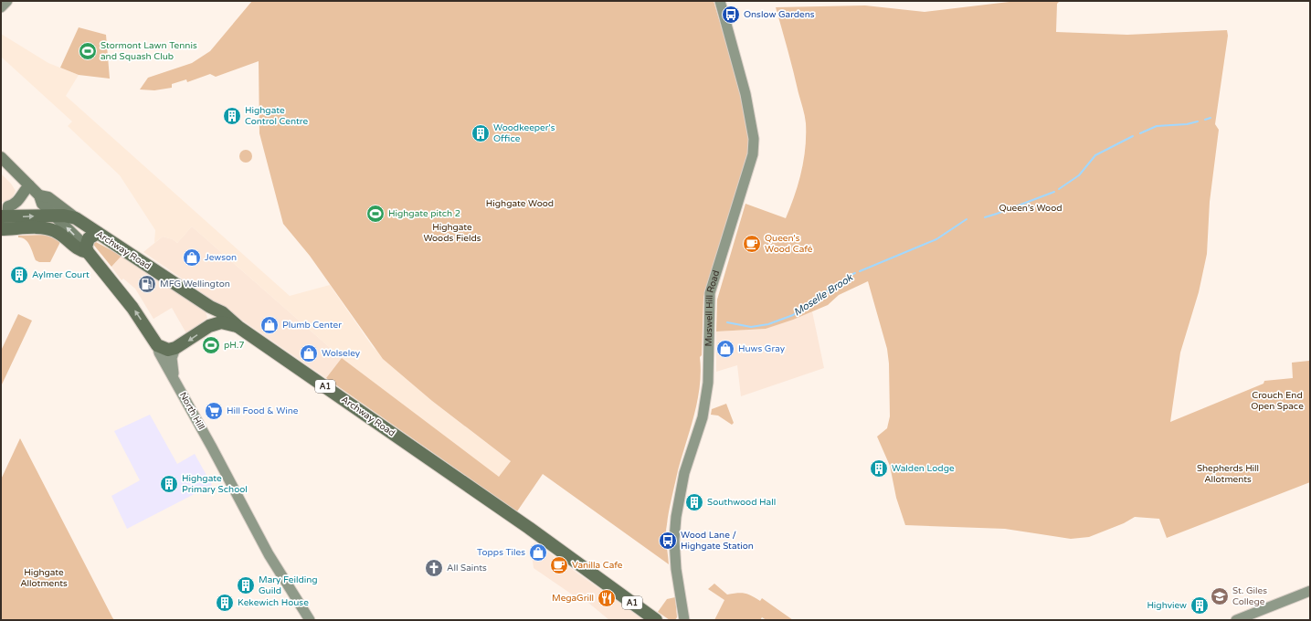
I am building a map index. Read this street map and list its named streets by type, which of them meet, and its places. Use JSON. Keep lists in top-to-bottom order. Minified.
{"streets":{"highway":["Archway Road","A1"],"main road":["Muswell Hill Road","North Hill"]},"crossings":[["Archway Road","A1"],["A1","North Hill"]],"water":["Moselle Brook"],"parks":["Highgate Wood","Queen’s Wood","Highgate Woods Fields","Crouch End Open Space","Shepherds Hill Allotments","Highgate Allotments"],"places":{"bus stop":["Onslow Gardens","Wood Lane / Highgate Station"],"sports":["Stormont Lawn Tennis and Squash Club","Highgate pitch 2","pH.7"],"building":["Highgate Control Centre","Woodkeeper's Office","Aylmer Court","Walden Lodge","Highgate Primary School","Southwood Hall","Mary Feilding Guild","Kekewich House","Highview"],"cafe":["Queen's Wood Café","Vanilla Cafe"],"shop":["Jewson","Plumb Center","Huws Gray","Wolseley","Topps Tiles"],"fuel station":["MFG Wellington"],"supermarket":["Hill Food & Wine"],"church":["All Saints"],"school or university":["St. Giles College"],"restaurant":["MegaGrill"]}}
